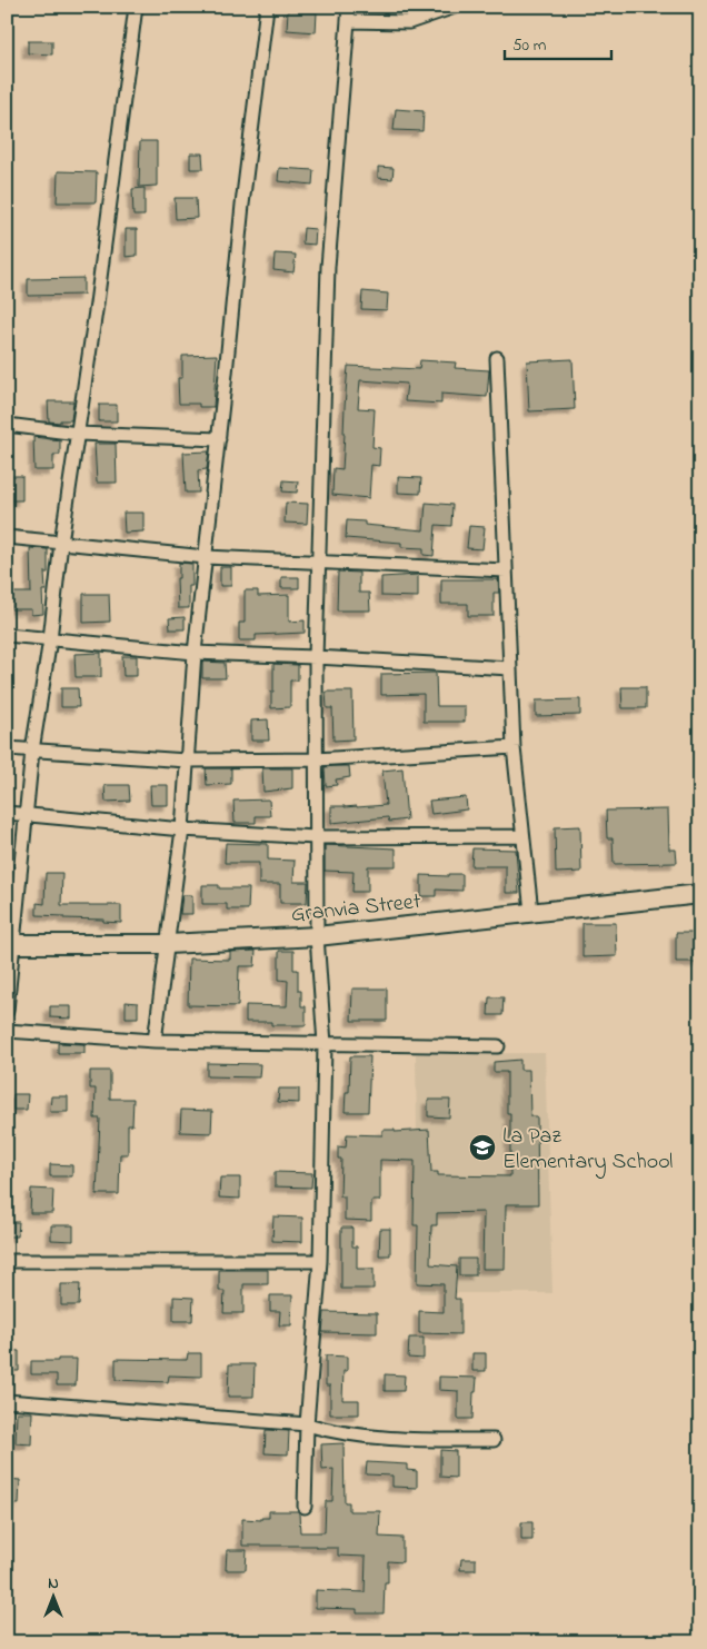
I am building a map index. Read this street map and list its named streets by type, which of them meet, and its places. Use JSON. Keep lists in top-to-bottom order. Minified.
{"streets":{"street":["Granvia Street"]},"places":{"school or university":["La Paz Elementary School"]},"scale_bar":"50 m","north":"top"}
